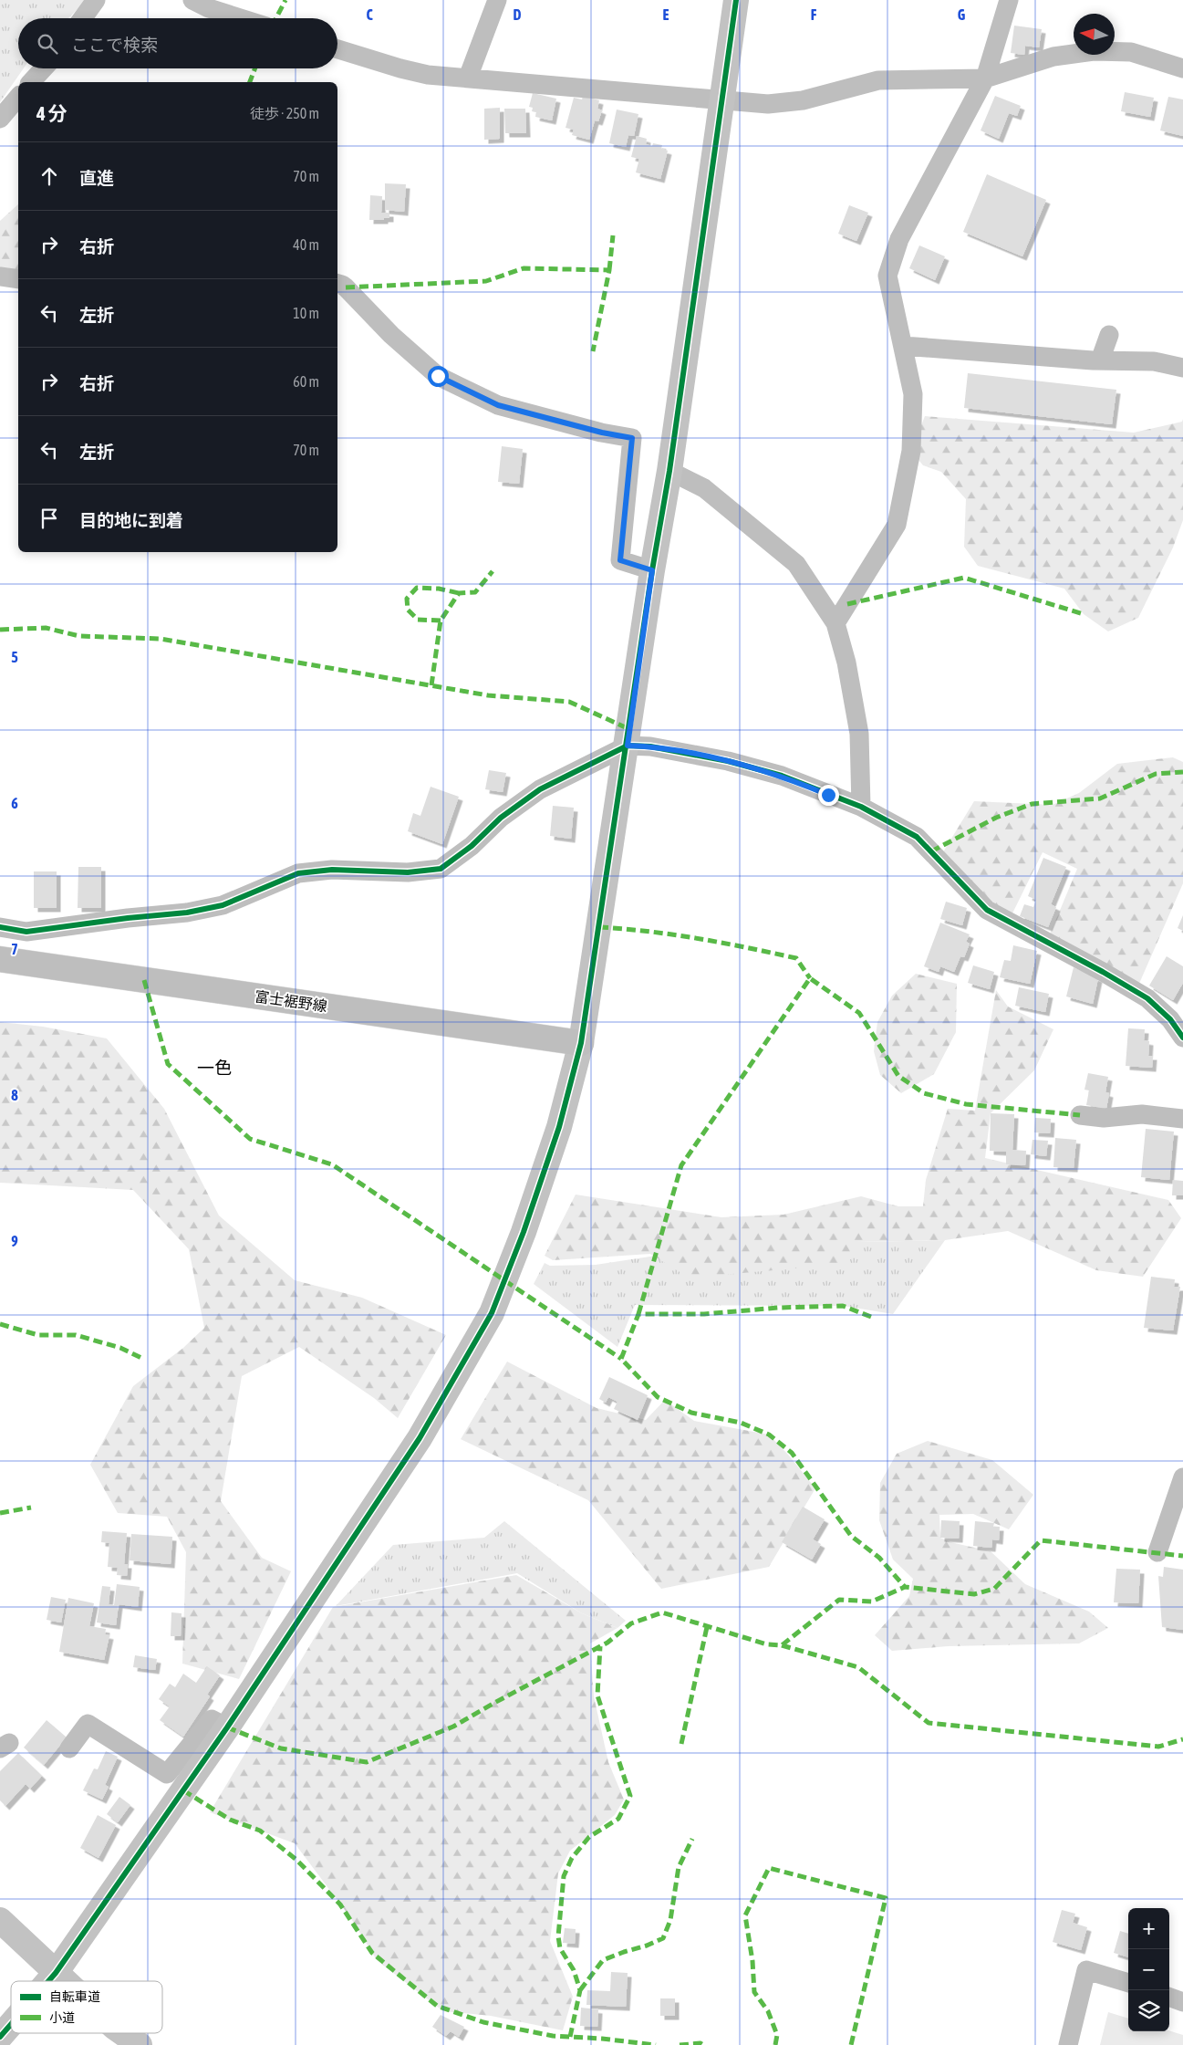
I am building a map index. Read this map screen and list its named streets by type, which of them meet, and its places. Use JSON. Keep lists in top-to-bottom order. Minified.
{"streets":{"main road":["富士裾野線"]},"districts":["一色"],"legend":["自転車道","小道"],"north":"left","page":{"search":"ここで検索","heading":["4 分","徒歩 · 250 m"],"list":[["直進","70 m"],["右折","40 m"],["左折","10 m"],["右折","60 m"],["左折","70 m"],"目的地に到着"],"map_buttons":["+","−"]},"grid":{"columns":["C","D","E","F","G"],"rows":["5","6","7","8","9"]}}
